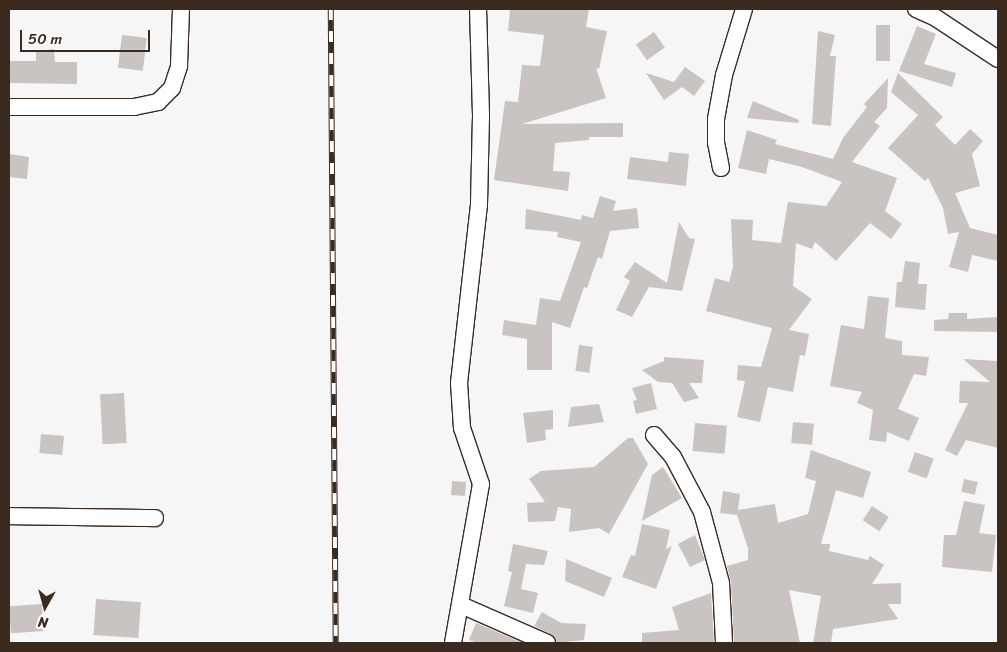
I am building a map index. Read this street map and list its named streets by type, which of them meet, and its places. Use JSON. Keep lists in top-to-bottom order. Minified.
{"scale_bar":"50 m","north":"bottom"}
